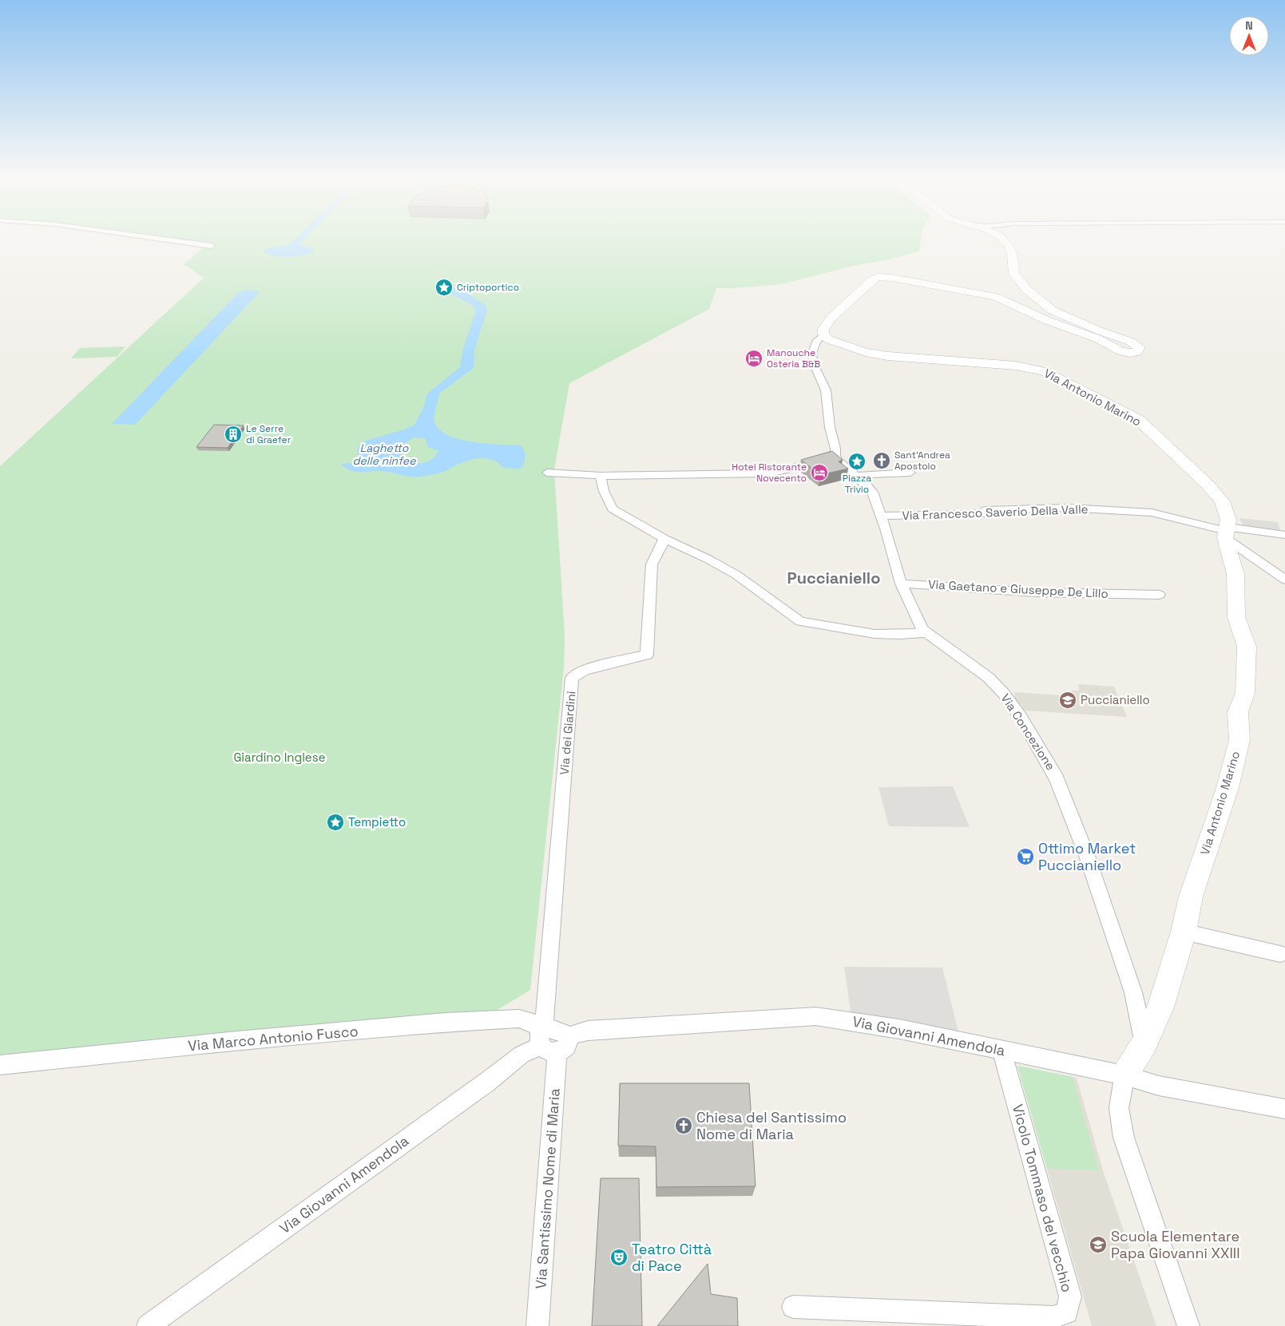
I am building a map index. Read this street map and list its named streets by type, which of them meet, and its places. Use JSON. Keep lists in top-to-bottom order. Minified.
{"streets":{"street":["Via Antonio Marino","Via Francesco Saverio Della Valle","Via Gaetano e Giuseppe De Lillo","Via Concezione","Via dei Giardini","Via Giovanni Amendola","Via Marco Antonio Fusco","Via Santissimo Nome di Maria","Vicolo Tommaso del vecchio"]},"crossings":[["Via Antonio Marino","Via Francesco Saverio Della Valle"],["Via Antonio Marino","Via Concezione"],["Via Antonio Marino","Via Giovanni Amendola"],["Via Francesco Saverio Della Valle","Via Concezione"],["Via Gaetano e Giuseppe De Lillo","Via Concezione"],["Via dei Giardini","Via Giovanni Amendola"],["Via dei Giardini","Via Marco Antonio Fusco"],["Via dei Giardini","Via Santissimo Nome di Maria"],["Via Giovanni Amendola","Via Marco Antonio Fusco"],["Via Giovanni Amendola","Via Santissimo Nome di Maria"],["Via Giovanni Amendola","Vicolo Tommaso del vecchio"],["Via Marco Antonio Fusco","Via Santissimo Nome di Maria"]],"districts":["Puccianiello"],"water":["Laghetto delle ninfee"],"parks":["Giardino Inglese"],"places":{"place":["Criptoportico","Piazza Trivio","Tempietto"],"hotel":["Manouche Osteria B&B","Hotel Ristorante Novecento"],"building":["Le Serre di Graefer"],"church":["Sant'Andrea Apostolo","Chiesa del Santissimo Nome di Maria"],"school or university":["Puccianiello","Scuola Elementare Papa Giovanni XXIII"],"supermarket":["Ottimo Market Puccianiello"],"theatre":["Teatro Città di Pace"]},"north":"top"}
